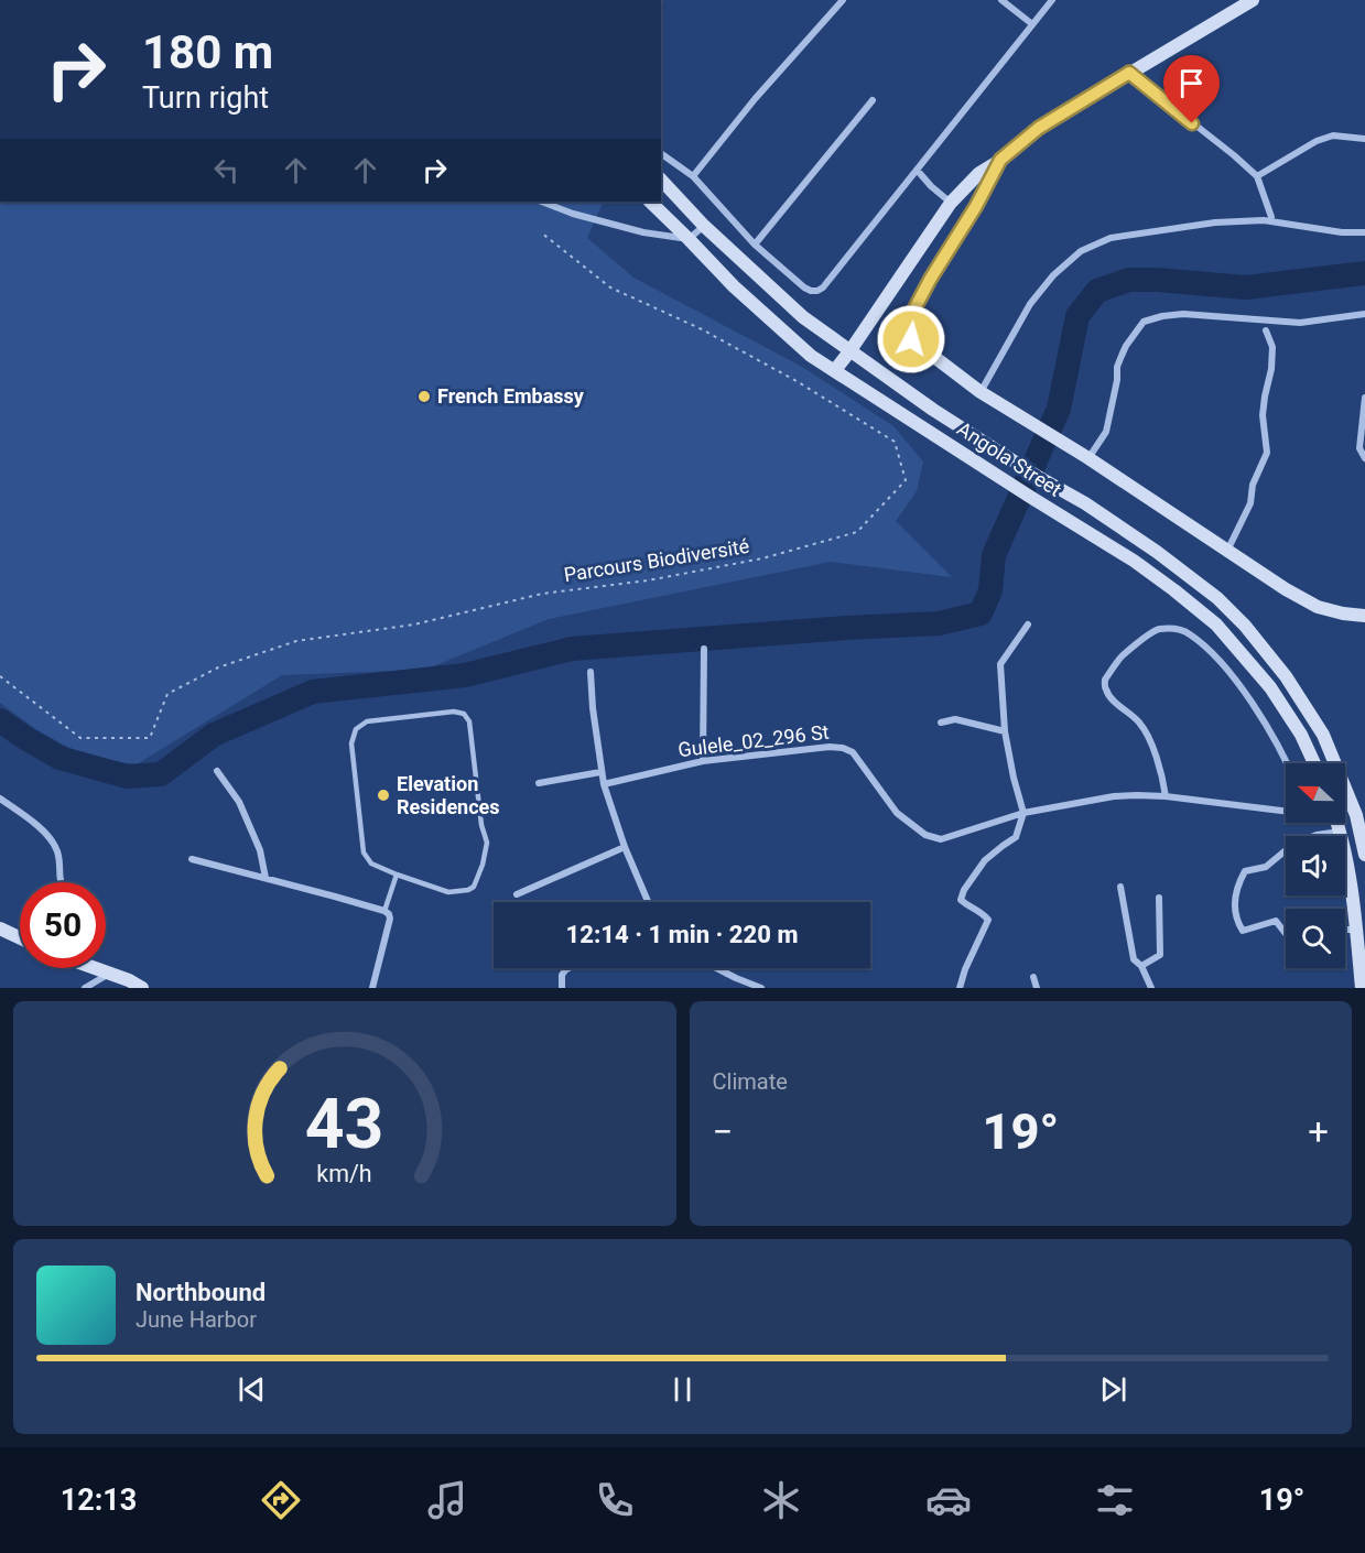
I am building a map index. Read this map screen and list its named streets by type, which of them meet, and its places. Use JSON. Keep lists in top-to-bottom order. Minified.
{"streets":{"main road":["Angola Street"],"street":["Gulele_02_296 St"],"path":["Parcours Biodiversité"]},"places":["French Embassy","Elevation Residences"],"north":"left","page":{"turn":["180 m","Turn right"],"limit":"50","trip":"12:14 · 1 min · 220 m","tile":"Climate","heat":["−","19°","+"],"song":["Northbound","June Harbor"],"tabs":["12:13","19°"],"gauge":["43","km/h"]}}
